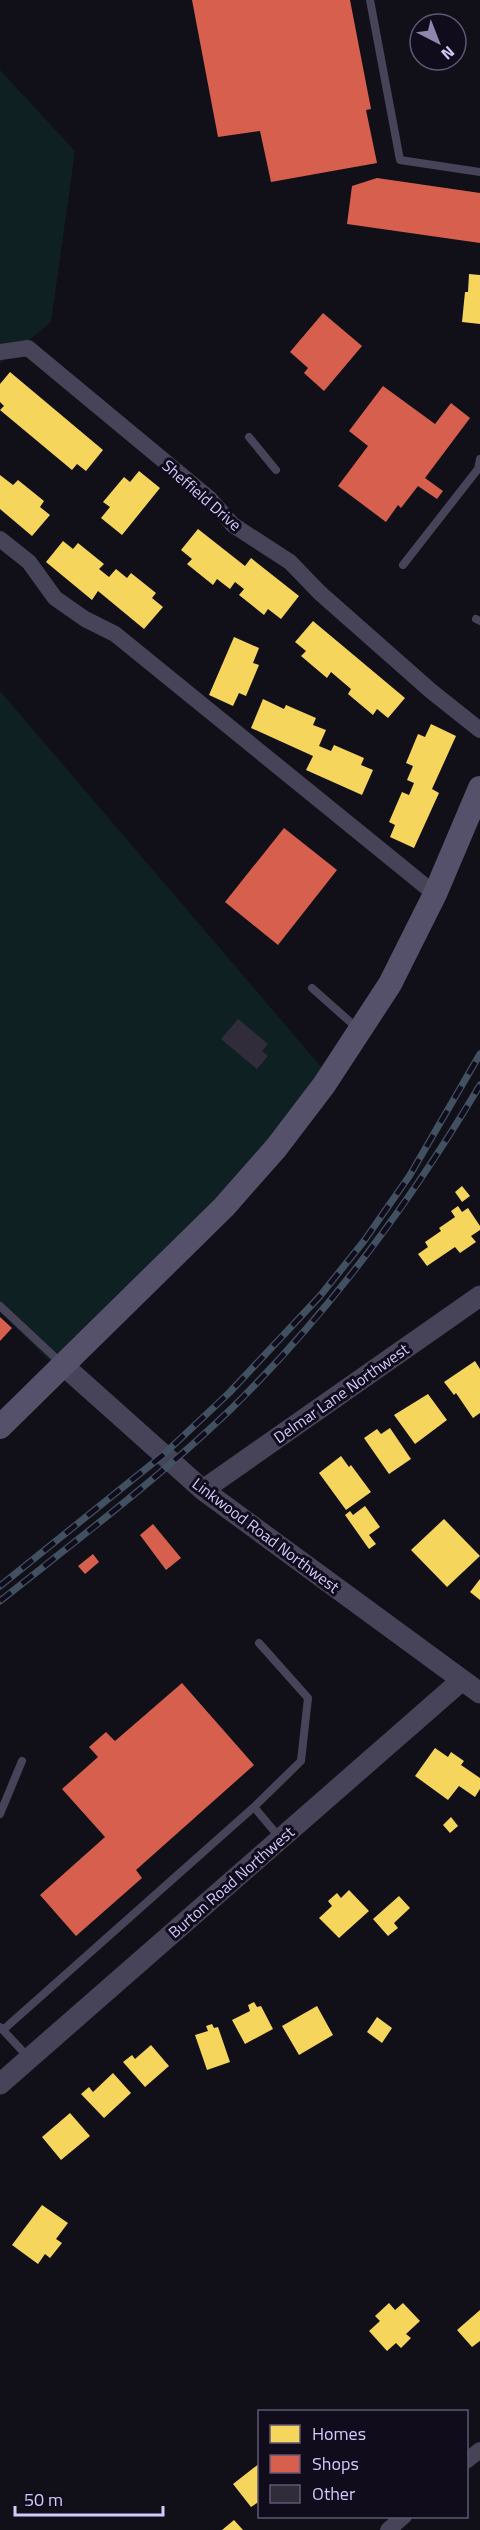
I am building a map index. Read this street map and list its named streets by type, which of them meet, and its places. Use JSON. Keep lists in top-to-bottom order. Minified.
{"streets":{"street":["Sheffield Drive","Delmar Lane Northwest","Linkwood Road Northwest","Burton Road Northwest"]},"crossings":[["Delmar Lane Northwest","Linkwood Road Northwest"],["Linkwood Road Northwest","Burton Road Northwest"]],"legend":["Homes","Shops","Other"],"scale_bar":"50 m","north":"bottom right"}
